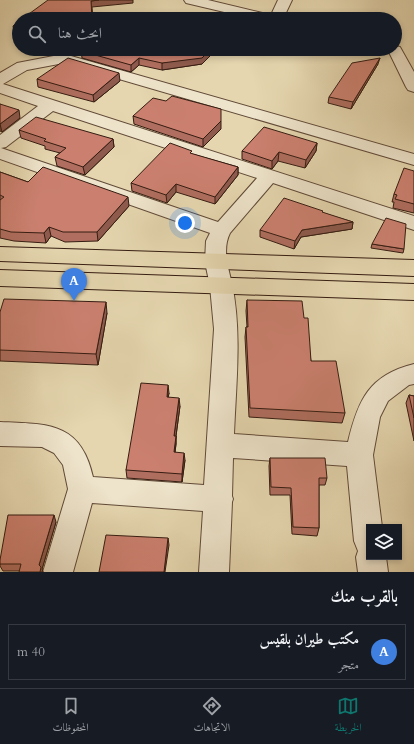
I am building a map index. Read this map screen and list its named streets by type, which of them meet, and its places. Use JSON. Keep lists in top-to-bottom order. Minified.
{"page":{"search":"ابحث هنا","pins":"A","heading":"بالقرب منك","list":[{"mark":"A","name":"مكتب طيران بلقيس","note":"متجر","value":"40 m"}],"nav":["الخريطة","الاتجاهات","المحفوظات"]}}
